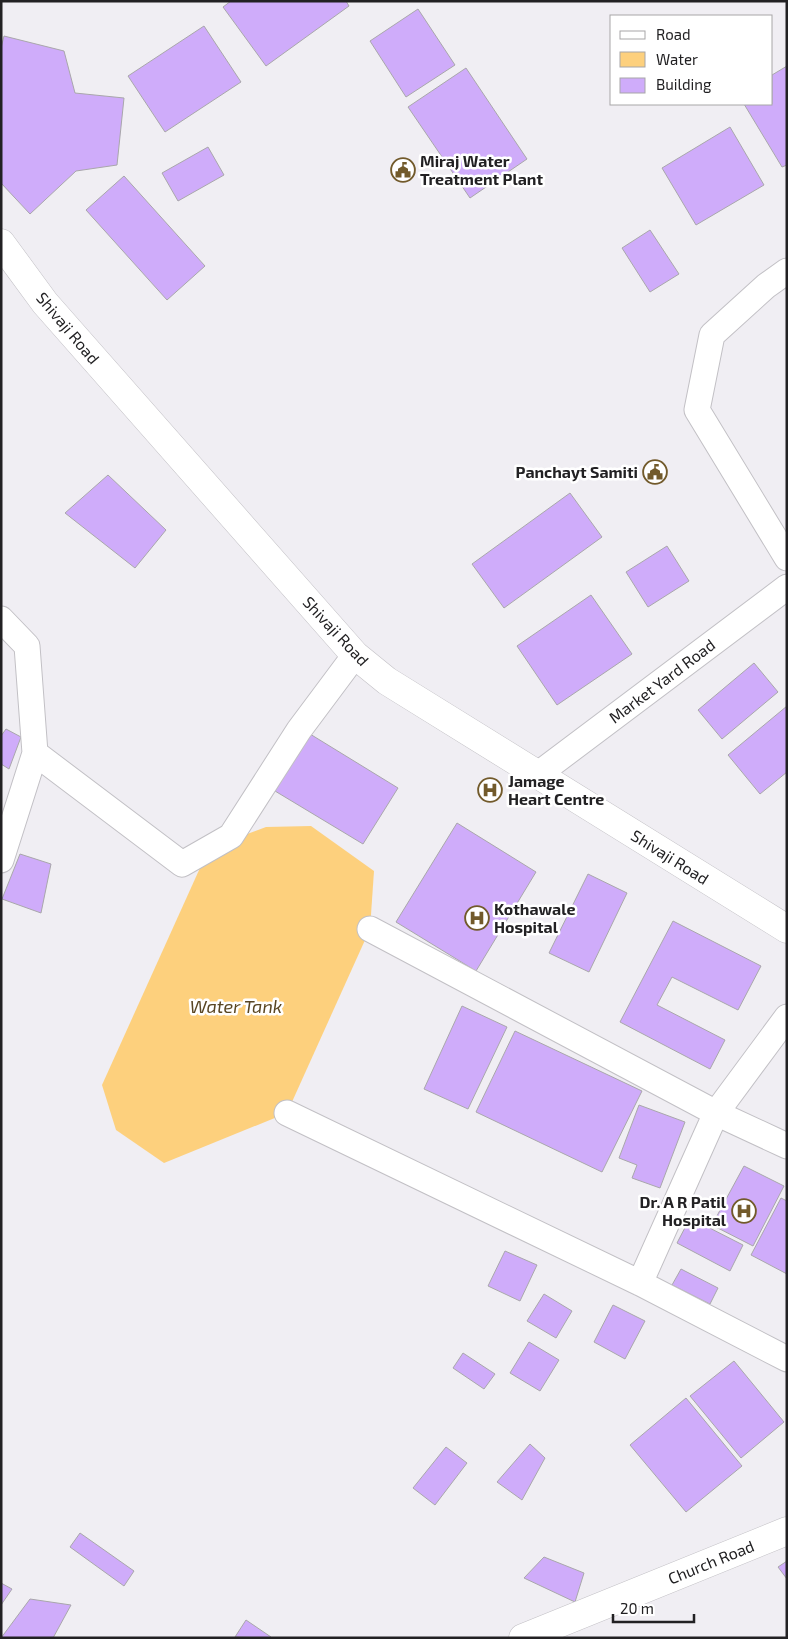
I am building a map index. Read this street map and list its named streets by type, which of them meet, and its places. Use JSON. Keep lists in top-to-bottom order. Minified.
{"streets":{"main road":["Shivaji Road","Church Road"],"street":["Market Yard Road"]},"crossings":[["Shivaji Road","Market Yard Road"]],"water":["Water Tank"],"places":{"public building":["Miraj Water Treatment Plant","Panchayt Samiti"],"hospital":["Jamage Heart Centre","Kothawale Hospital","Dr. A R Patil Hospital"]},"legend":["Road","Water","Building"],"scale_bar":"20 m"}
